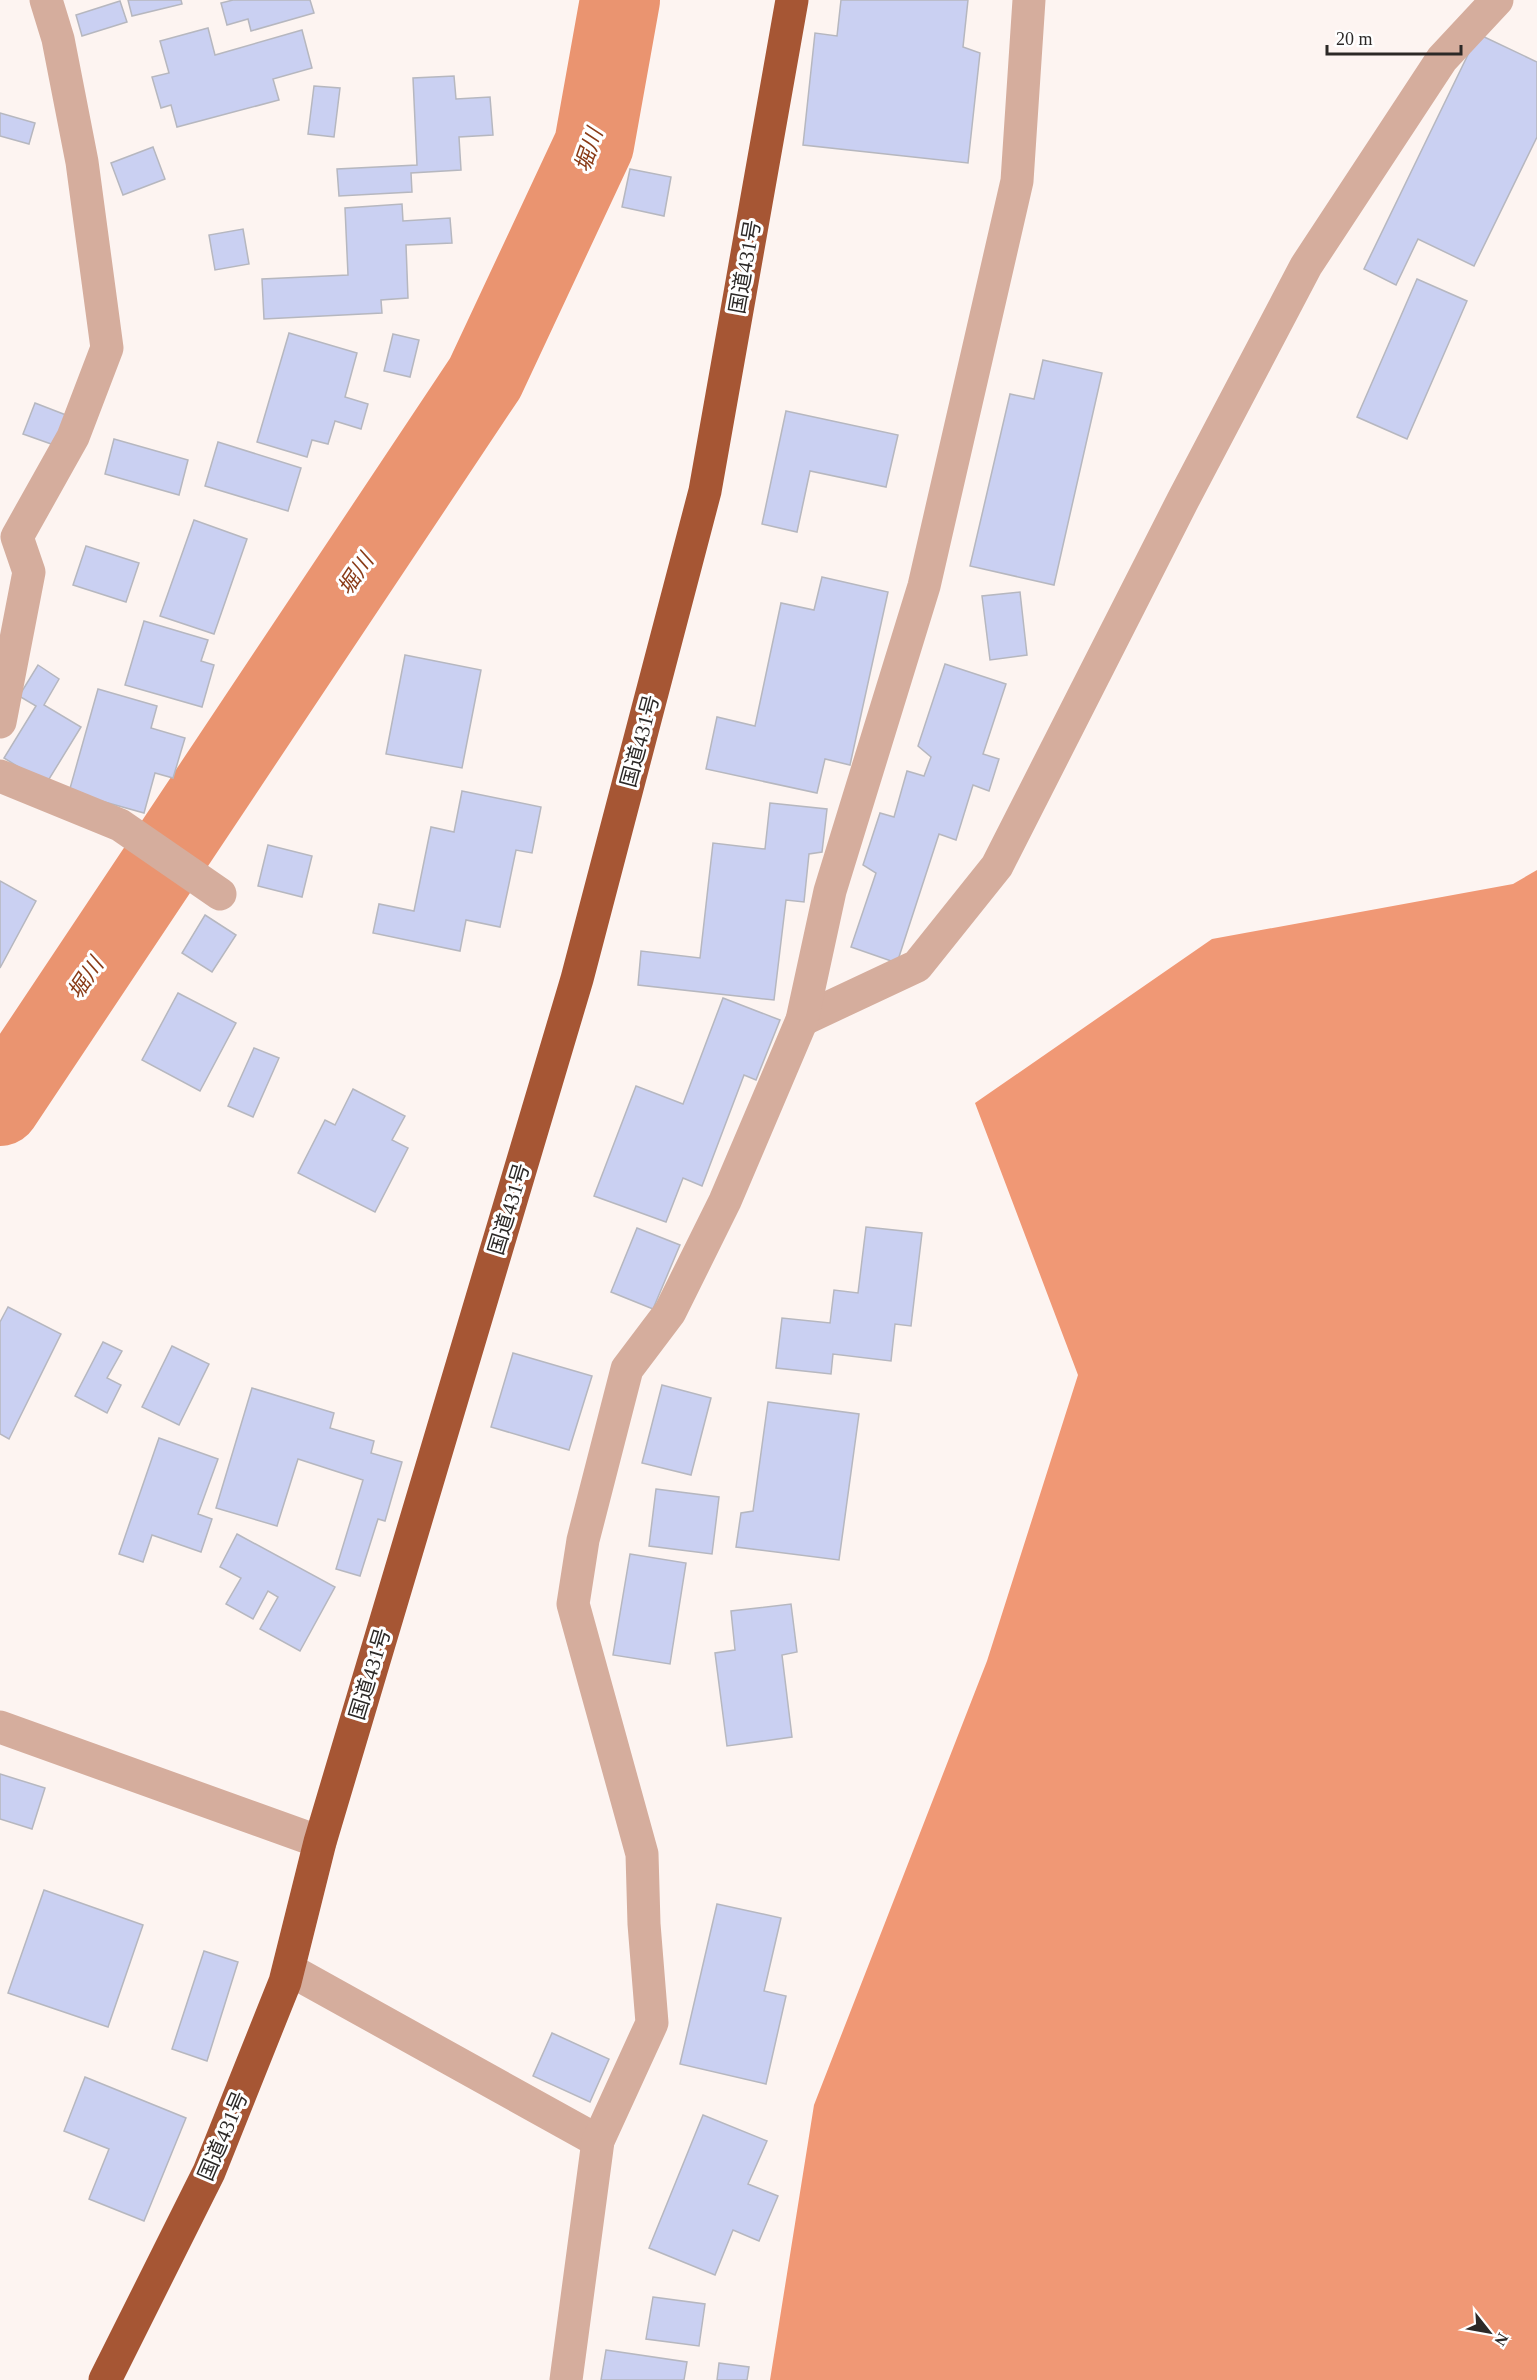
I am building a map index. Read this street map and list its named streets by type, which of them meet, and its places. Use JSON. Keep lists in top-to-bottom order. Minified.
{"streets":{"highway":["国道431号"]},"water":["堀川"],"scale_bar":"20 m","north":"bottom right"}
